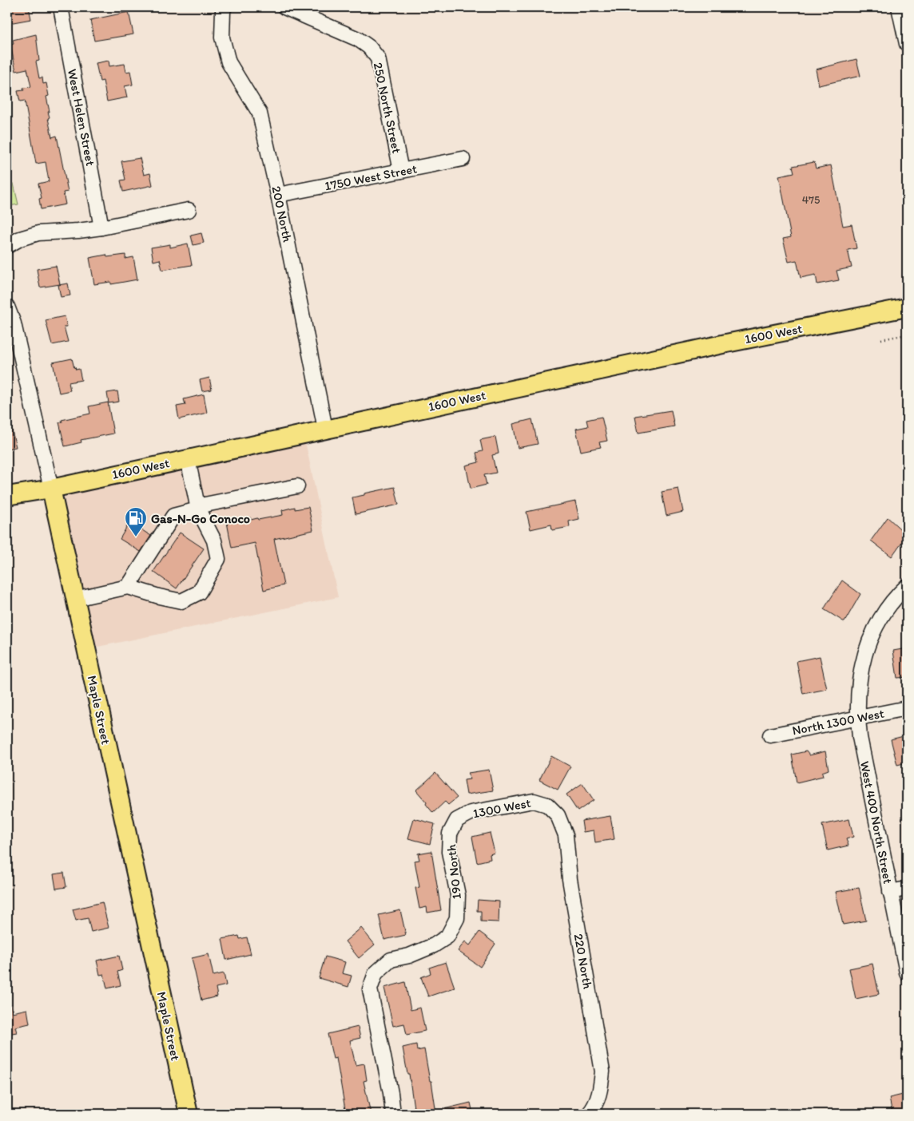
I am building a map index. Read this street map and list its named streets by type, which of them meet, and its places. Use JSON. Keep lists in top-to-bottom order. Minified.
{"streets":{"main road":["1600 West","Maple Street"],"street":["250 North Street","West Helen Street","1750 West Street","200 North","North 1300 West","1300 West","West 400 North Street","190 North","220 North"]},"crossings":[["250 North Street","1750 West Street"],["1750 West Street","200 North"],["200 North","1600 West"],["1600 West","Maple Street"],["North 1300 West","West 400 North Street"],["1300 West","190 North"],["1300 West","220 North"]],"places":{"fuel station":["Gas-N-Go Conoco"]},"house_numbers":["475"]}
